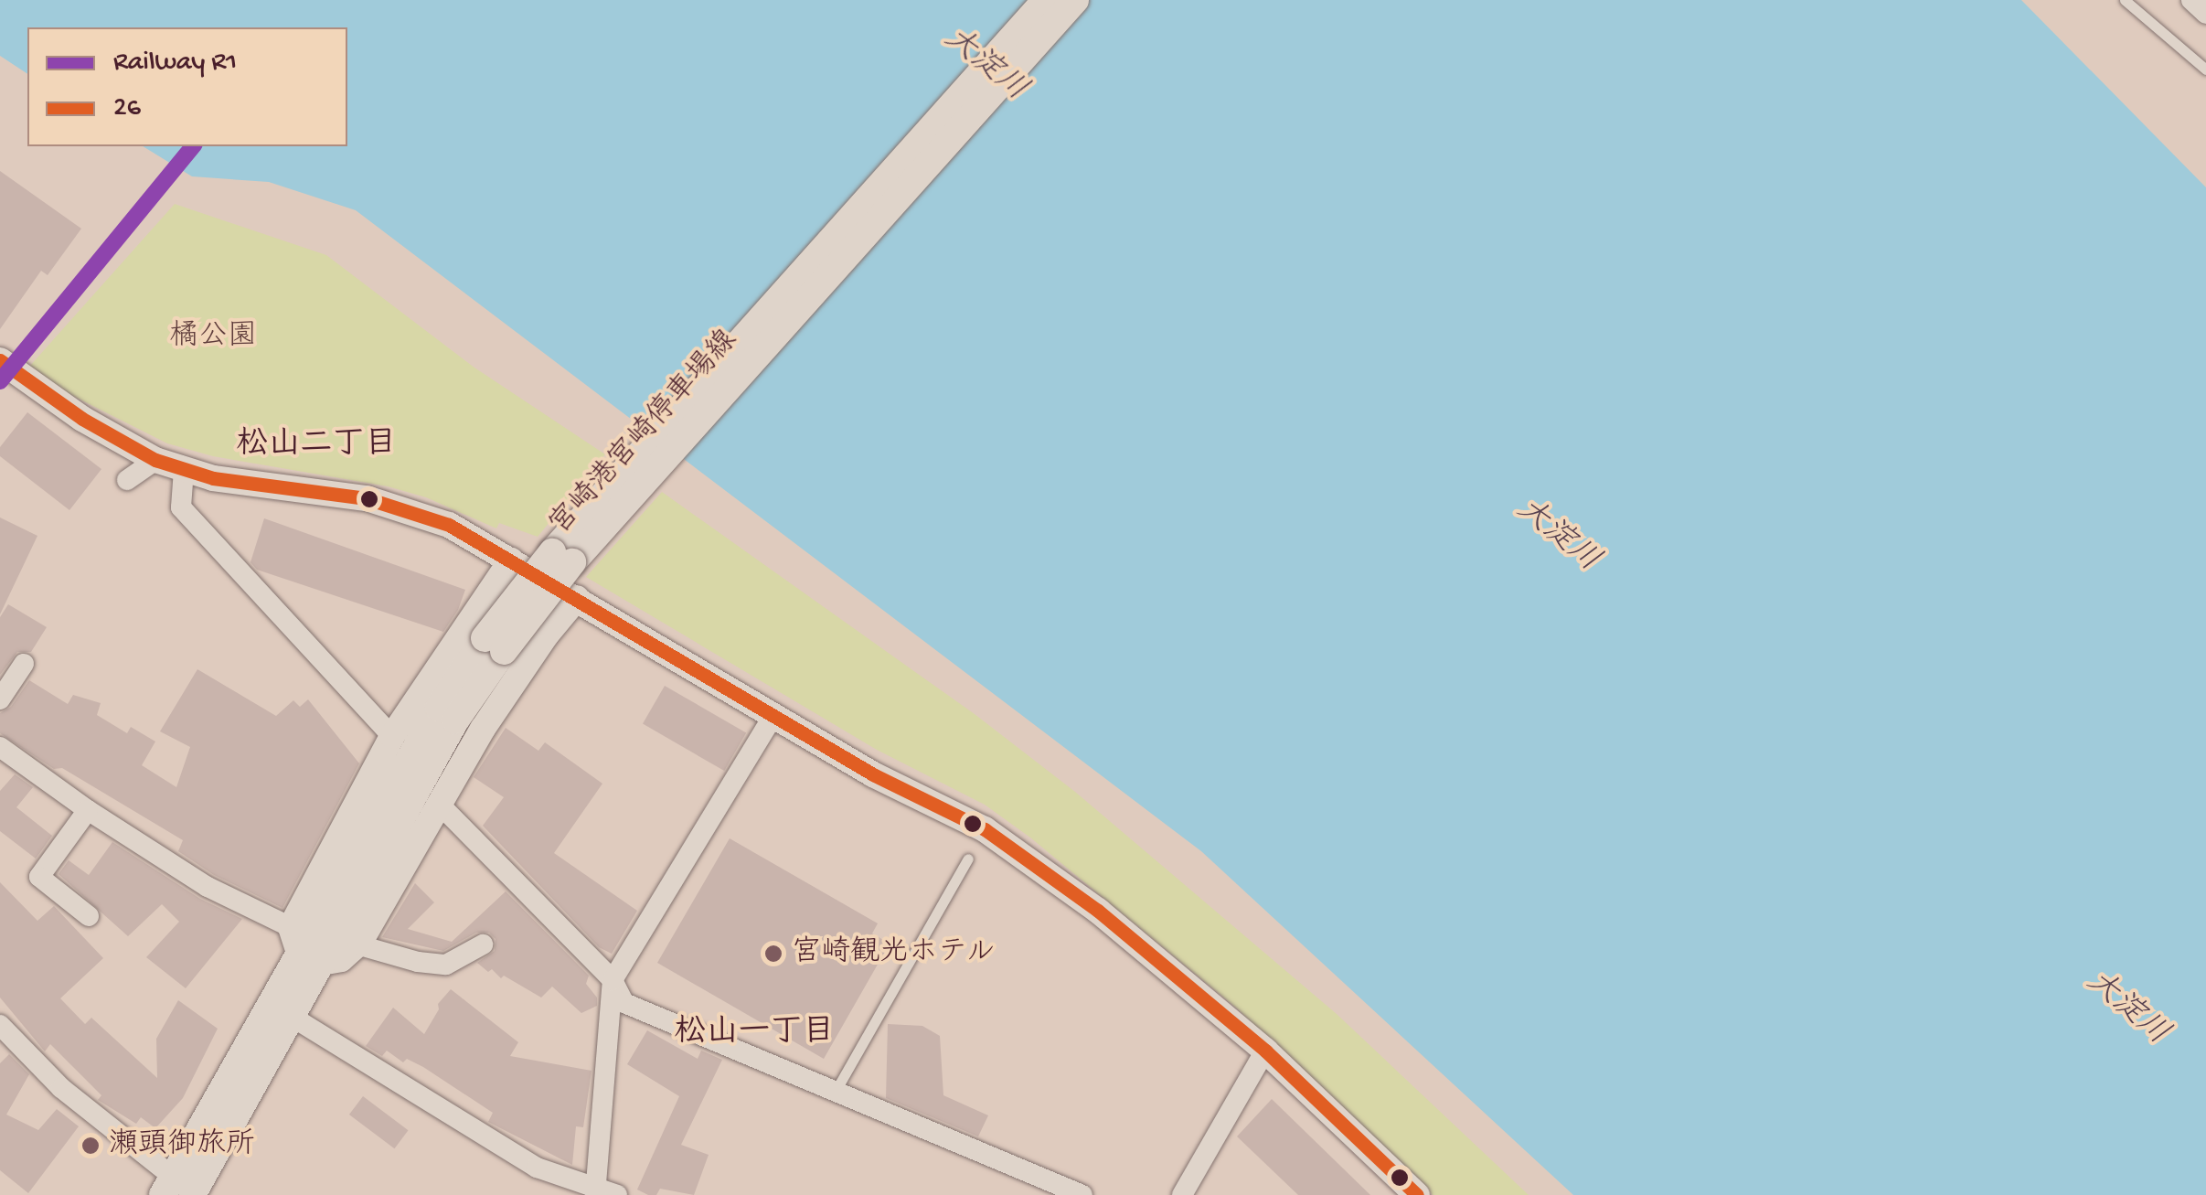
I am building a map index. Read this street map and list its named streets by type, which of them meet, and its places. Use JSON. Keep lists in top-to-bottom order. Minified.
{"streets":{"main road":["宮崎港宮崎停車場線"]},"districts":["松山二丁目","松山一丁目"],"water":["大淀川"],"parks":["橘公園"],"places":["宮崎観光ホテル","瀬頭御旅所"],"lines":["rail line R1","transit line 26"],"legend":["Railway R1","26"]}
